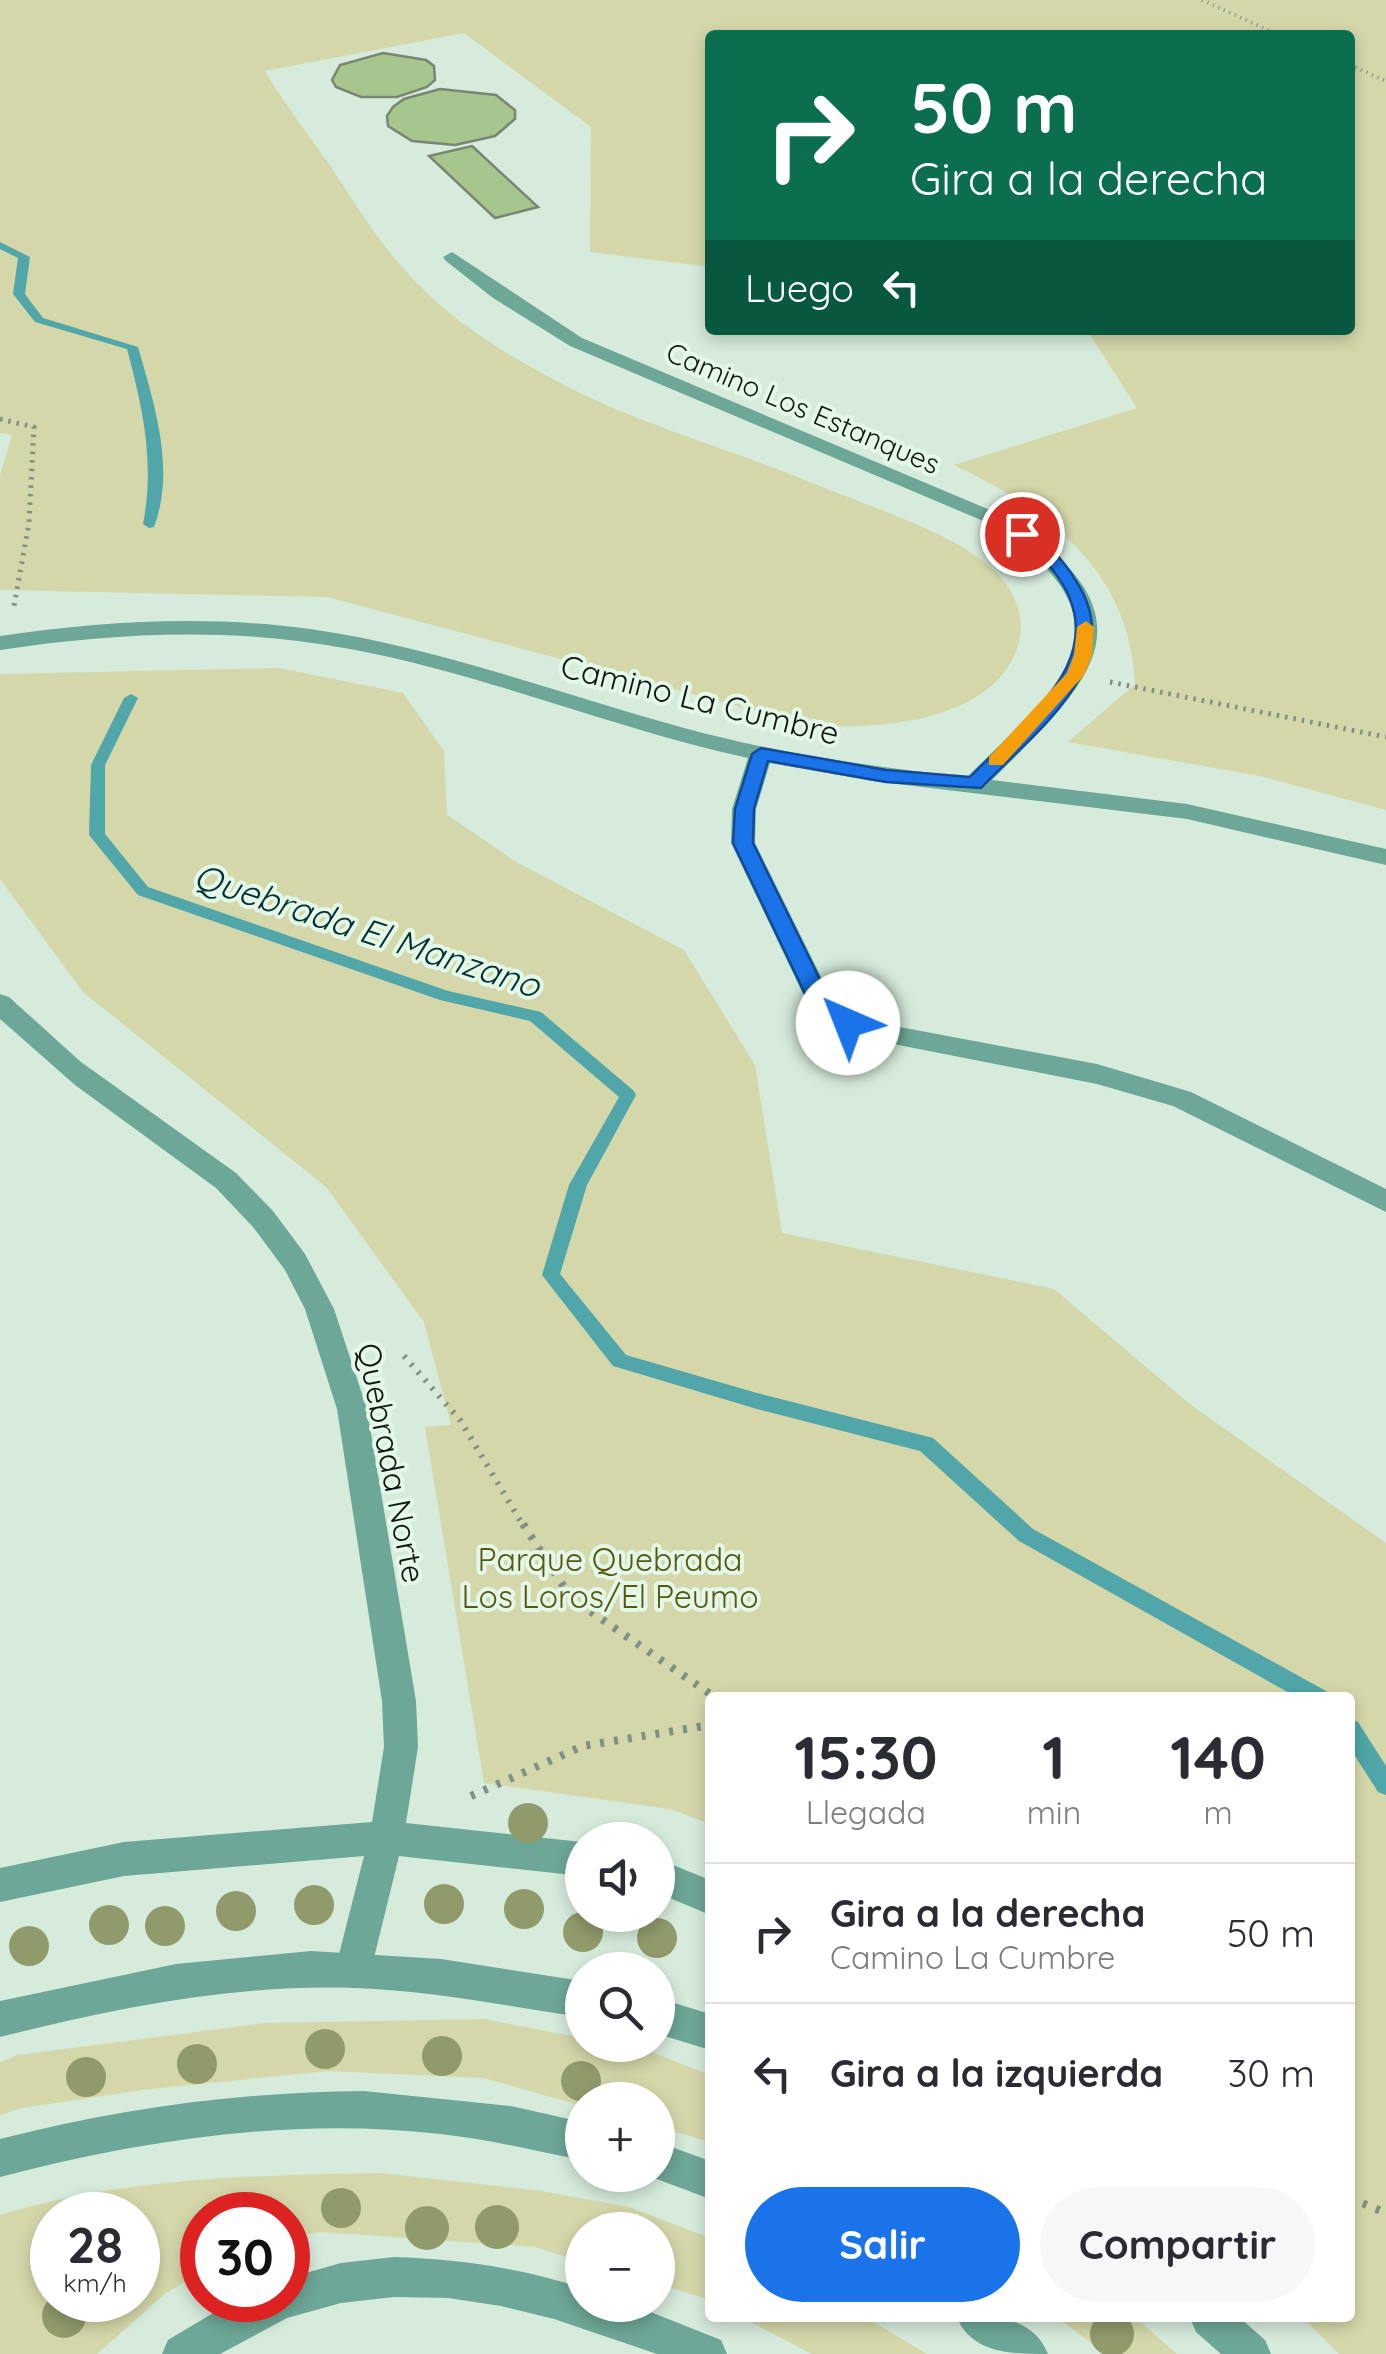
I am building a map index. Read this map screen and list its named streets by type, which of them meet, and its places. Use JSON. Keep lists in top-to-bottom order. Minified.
{"streets":{"street":["Camino Los Estanques","Camino La Cumbre","Quebrada Norte"]},"water":["Quebrada El Manzano"],"parks":["Parque Quebrada Los Loros/El Peumo"],"page":{"turn":["50 m","Gira a la derecha"],"then":"Luego","eta":["15:30","Llegada","1","min","140","m"],"map_buttons":["+","−"],"list":[{"name":"Gira a la derecha","note":"Camino La Cumbre","value":"50 m"},{"name":"Gira a la izquierda","value":"30 m"}],"buttons":["Salir","Compartir"],"speed":"28 km/h","limit":"30"}}
